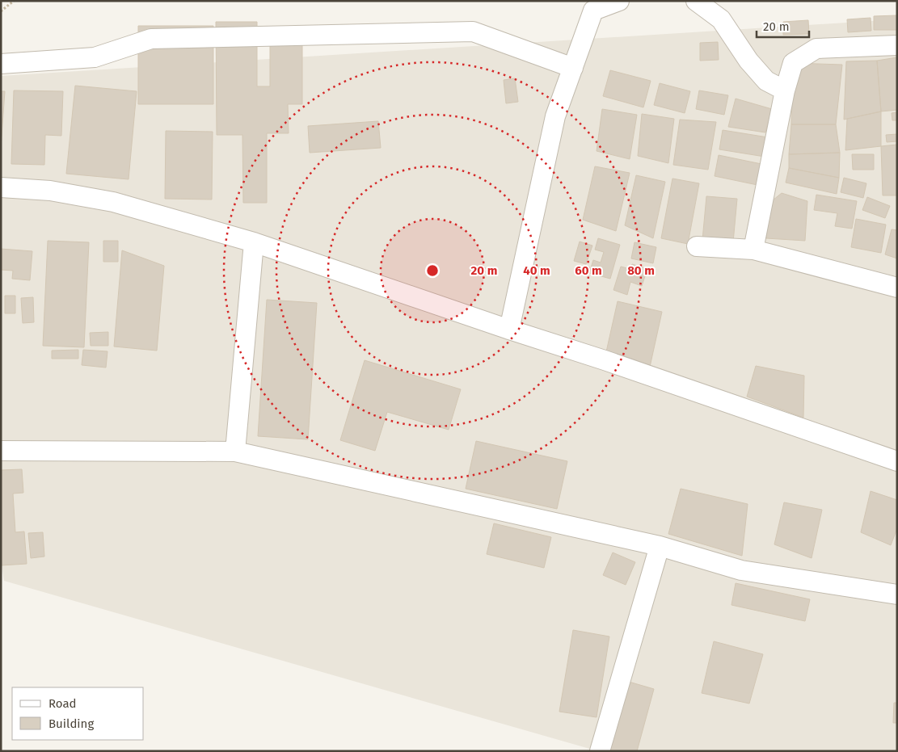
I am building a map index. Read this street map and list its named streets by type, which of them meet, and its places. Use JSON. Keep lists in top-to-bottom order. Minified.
{"legend":["Road","Building"],"scale_bar":"20 m","rings":["20 m","40 m","60 m","80 m"]}
